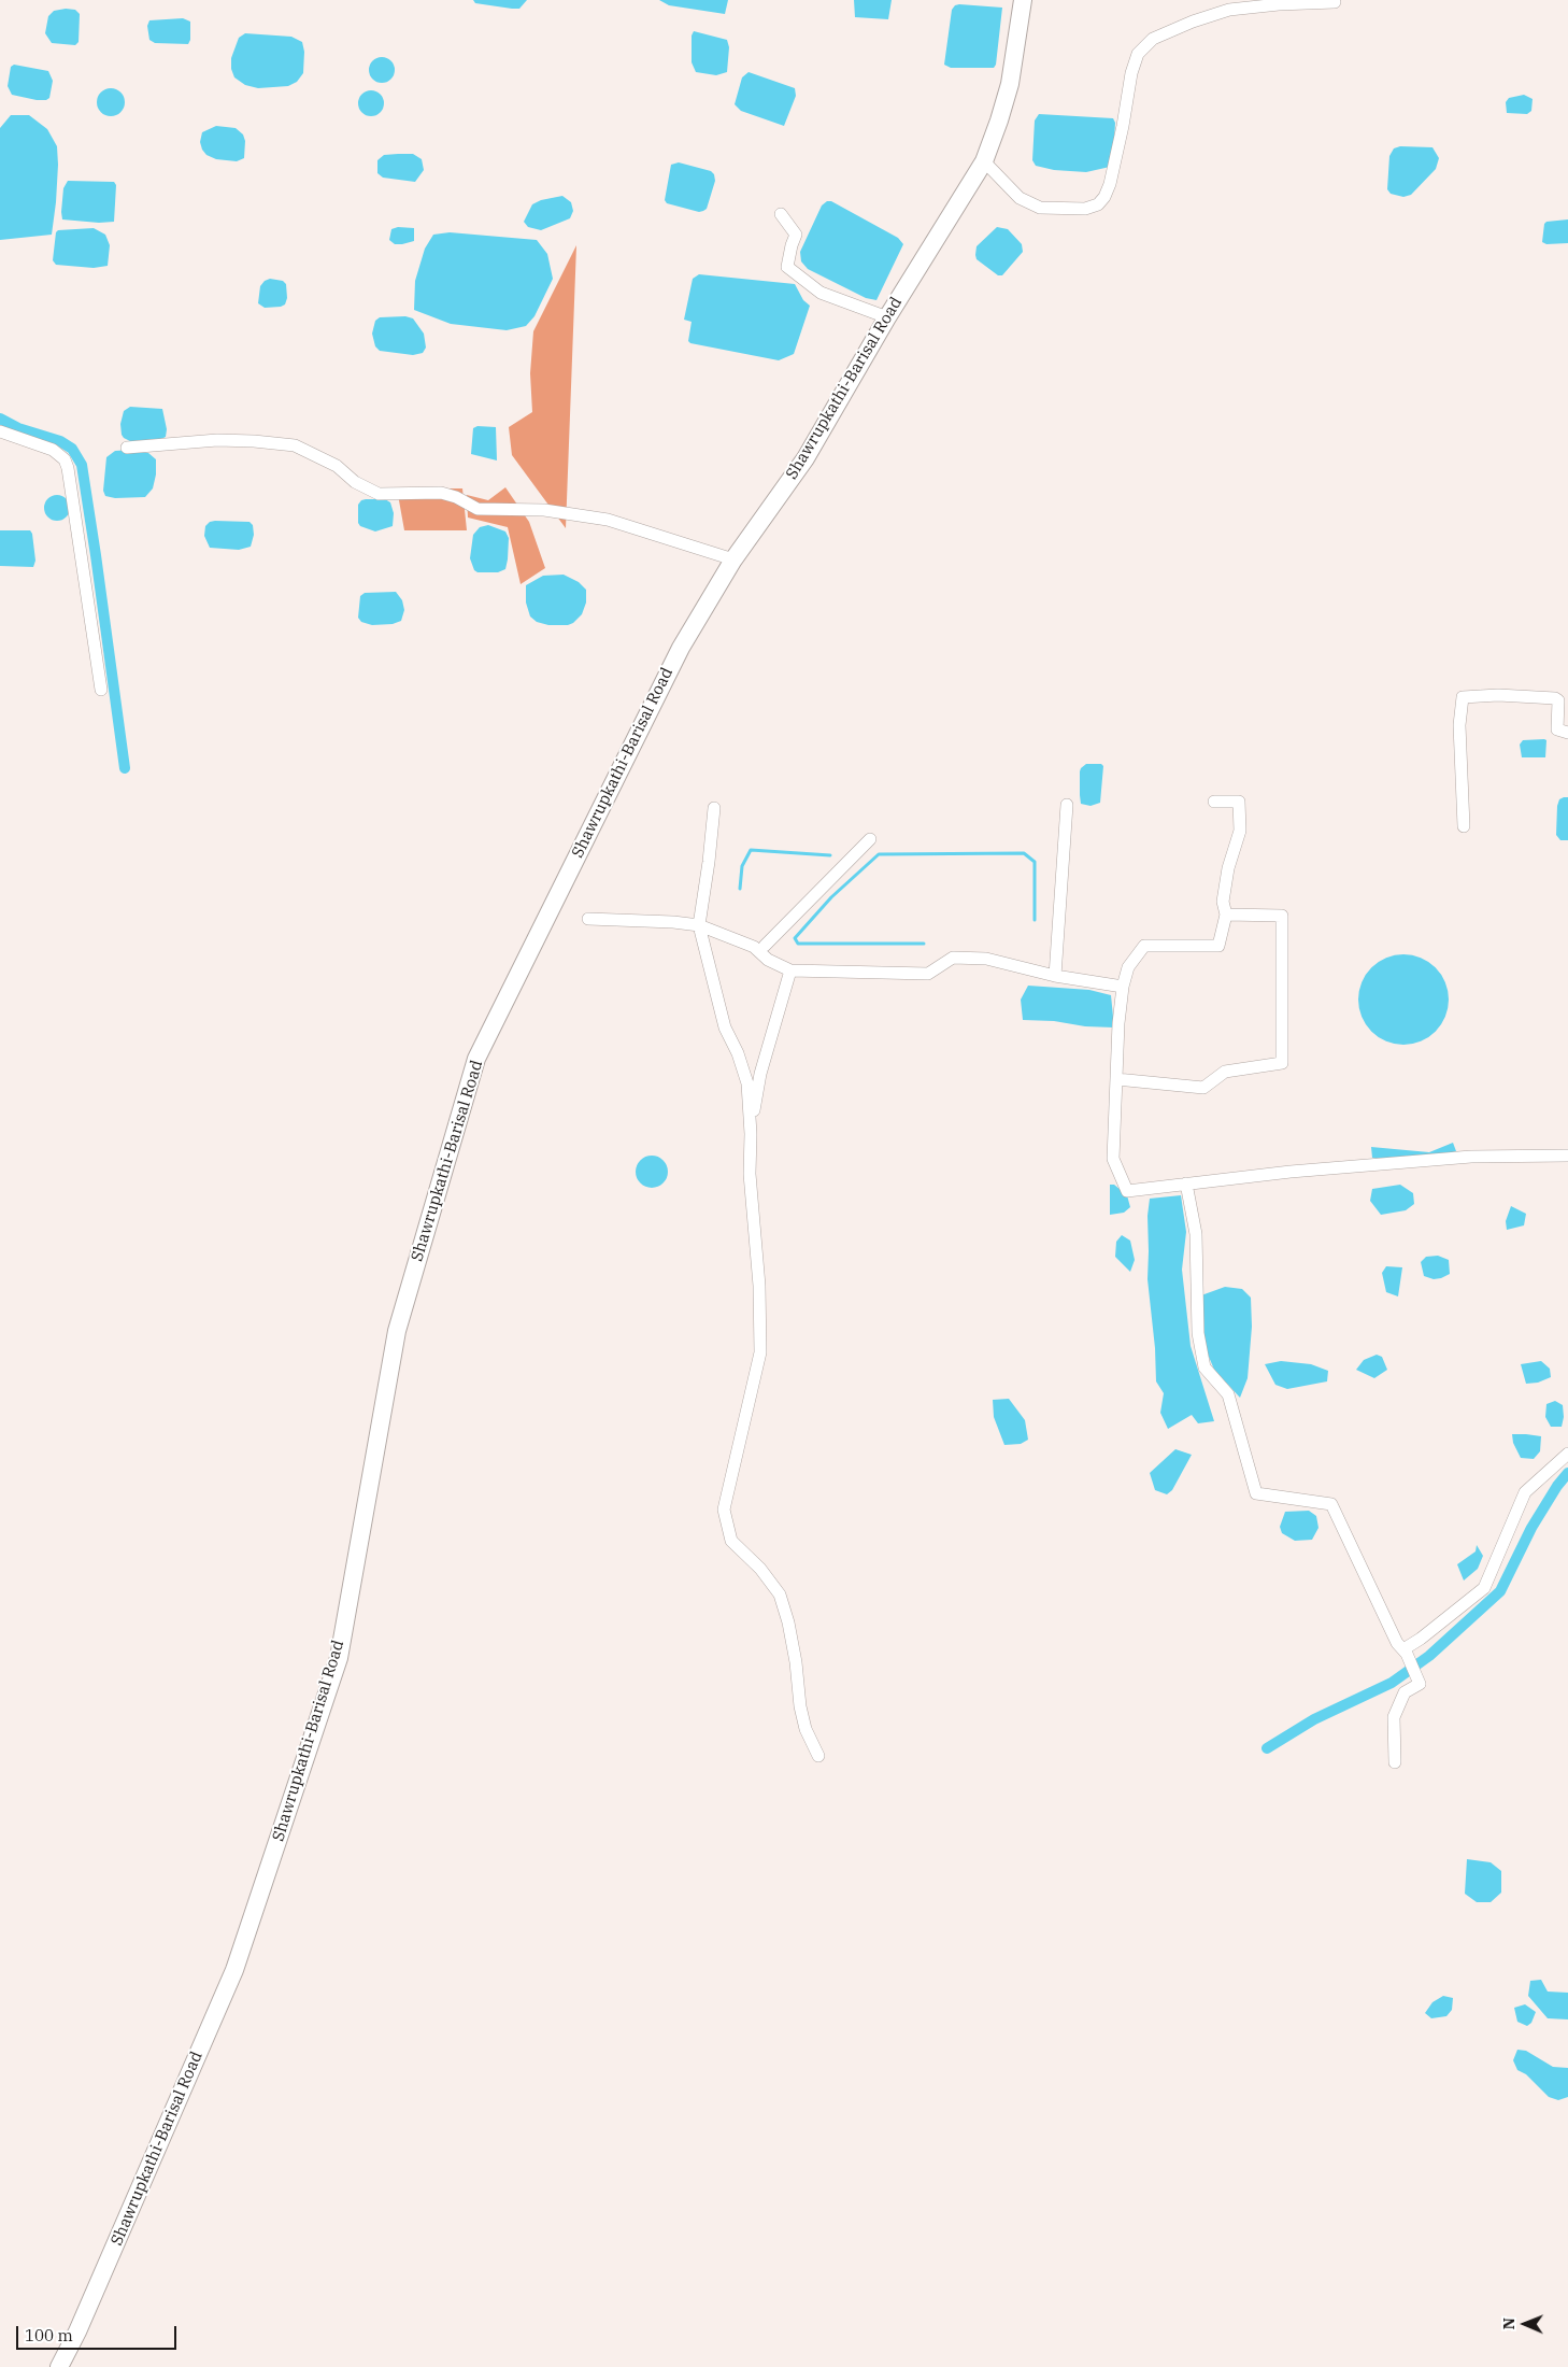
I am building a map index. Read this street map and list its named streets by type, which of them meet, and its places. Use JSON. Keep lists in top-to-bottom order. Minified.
{"streets":{"main road":["Shawrupkathi-Barisal Road"]},"scale_bar":"100 m","north":"left"}
